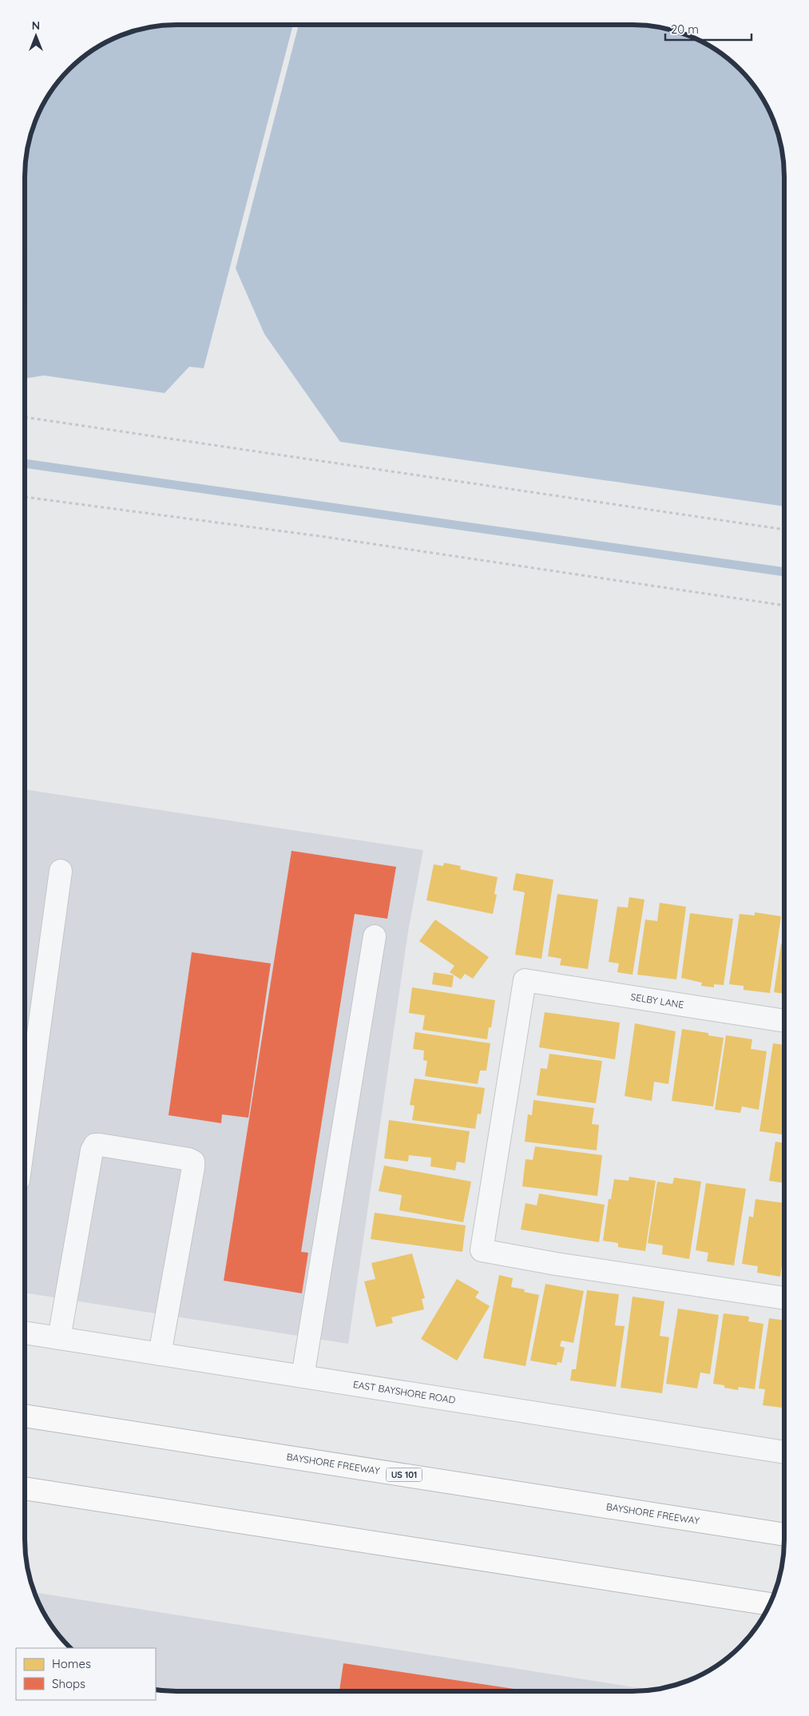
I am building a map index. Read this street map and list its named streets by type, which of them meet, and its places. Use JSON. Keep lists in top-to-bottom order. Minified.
{"streets":{"highway":["BAYSHORE FREEWAY","US 101"],"street":["SELBY LANE","EAST BAYSHORE ROAD"]},"legend":["Homes","Shops"],"scale_bar":"20 m","north":"top"}
